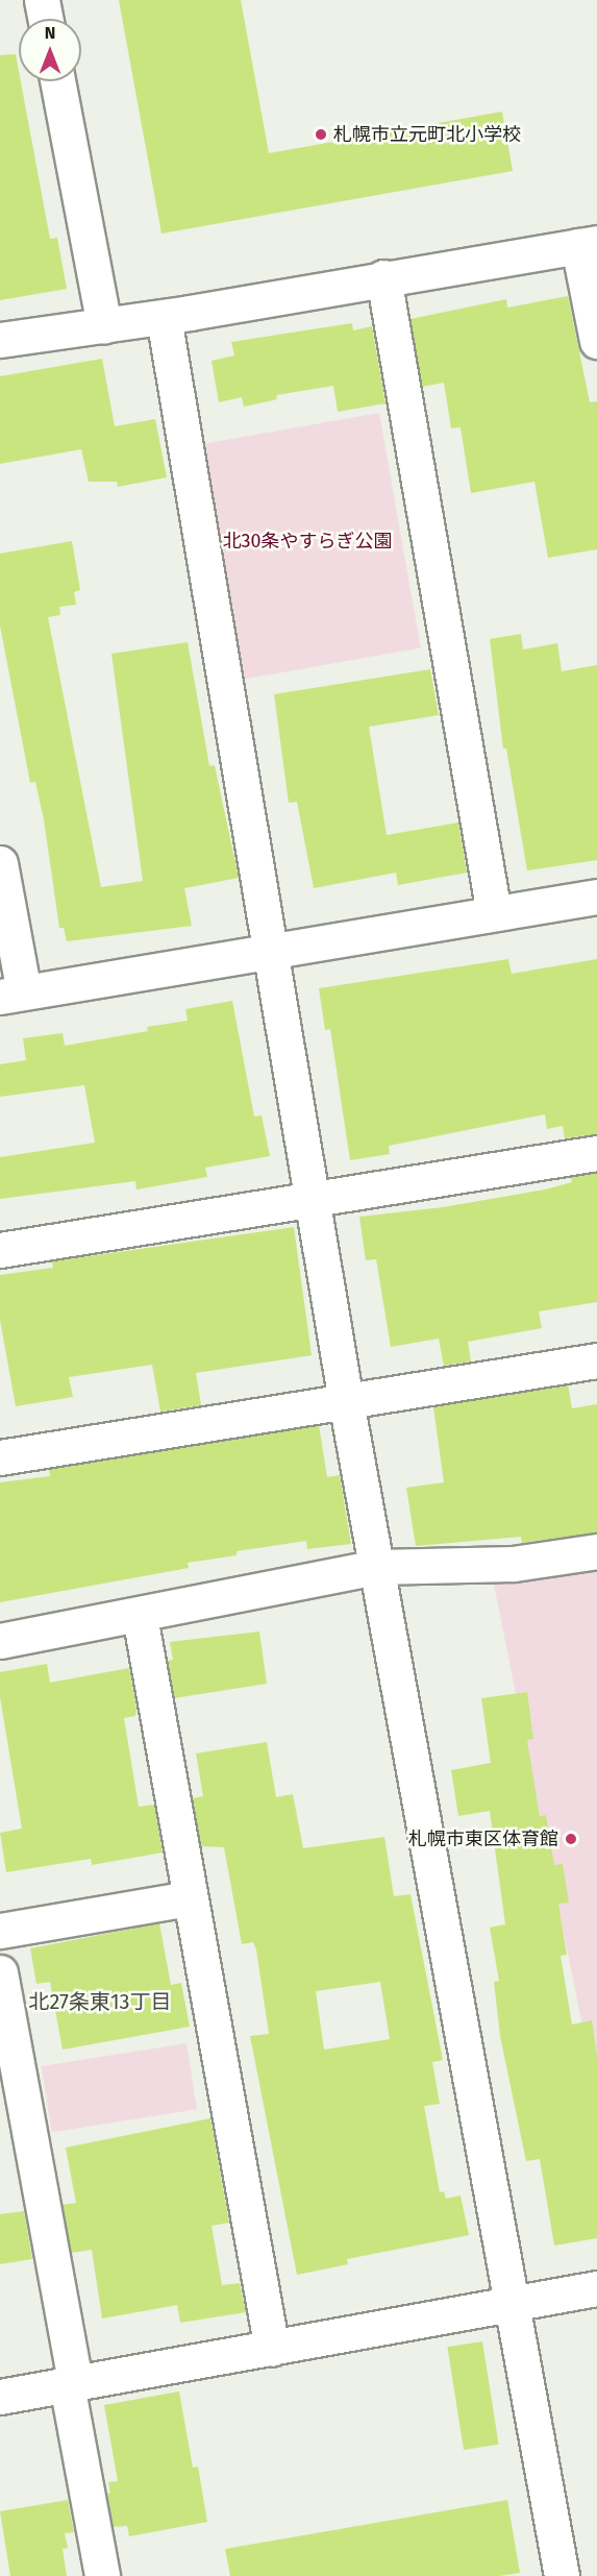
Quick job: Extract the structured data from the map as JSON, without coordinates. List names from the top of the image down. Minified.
{"districts":["北27条東13丁目"],"parks":["北30条やすらぎ公園"],"places":["札幌市立元町北小学校","札幌市東区体育館"],"north":"top"}
